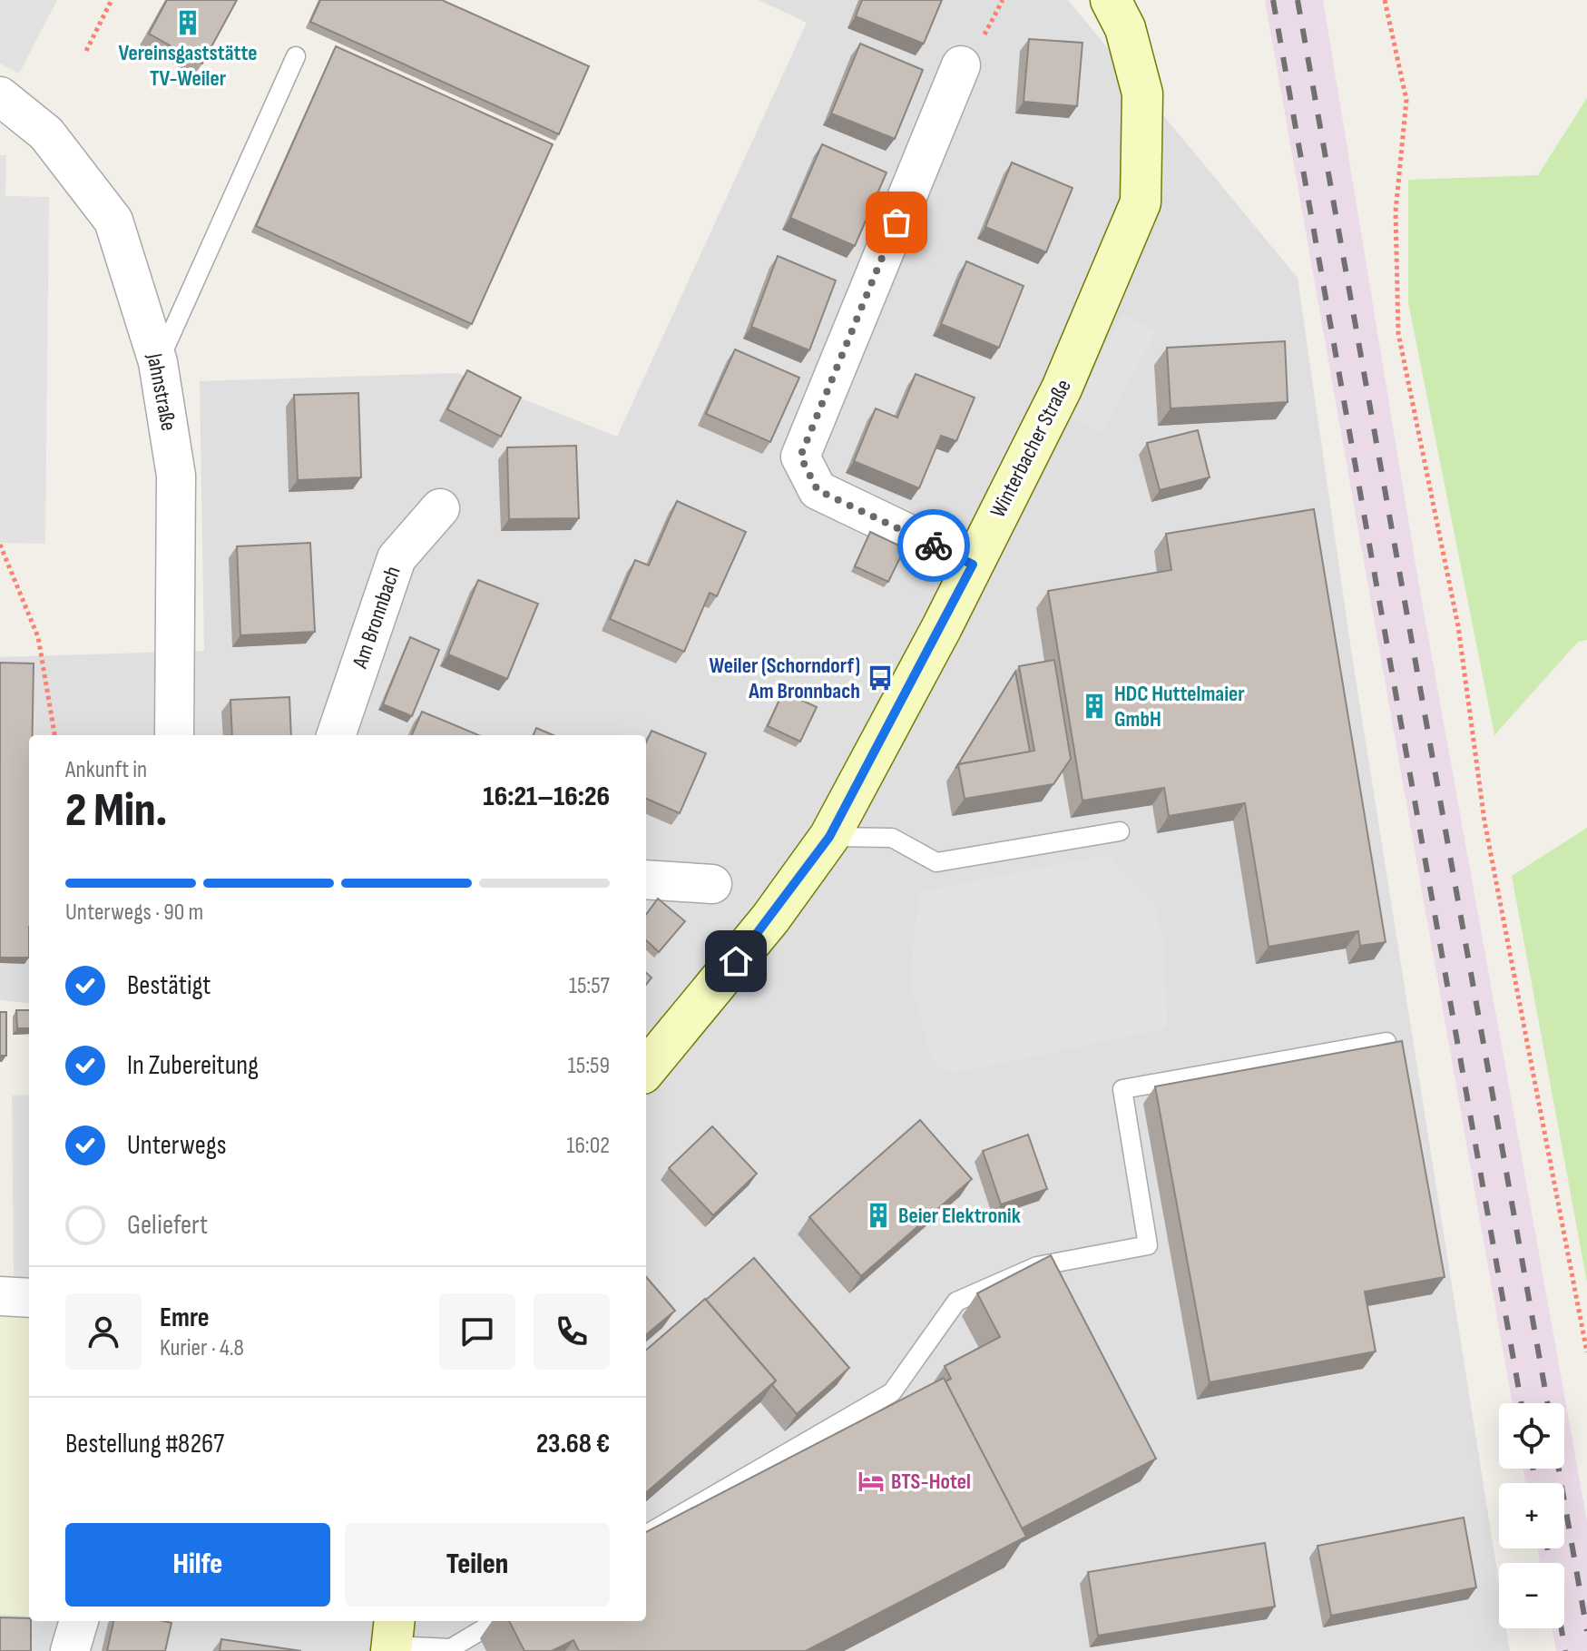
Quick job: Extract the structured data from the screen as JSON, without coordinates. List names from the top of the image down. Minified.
{"streets":{"street":["Jahnstraße","Winterbacher Straße","Am Bronnbach"]},"places":{"building":["Vereinsgaststätte TV-Weiler","HDC Huttelmaier GmbH","Beier Elektronik"],"bus stop":["Weiler (Schorndorf) Am Bronnbach"],"hotel":["BTS-Hotel"]},"page":{"heading":["2 Min.","Ankunft in","16:21–16:26"],"panel":["Emre","Kurier · 4.8","Bestellung #8267","23.68 €"],"bar":"Unterwegs · 90 m","list":[["Bestätigt","15:57"],["In Zubereitung","15:59"],["Unterwegs","16:02"],"Geliefert"],"map_buttons":["+","−"],"buttons":["Hilfe","Teilen"]}}
